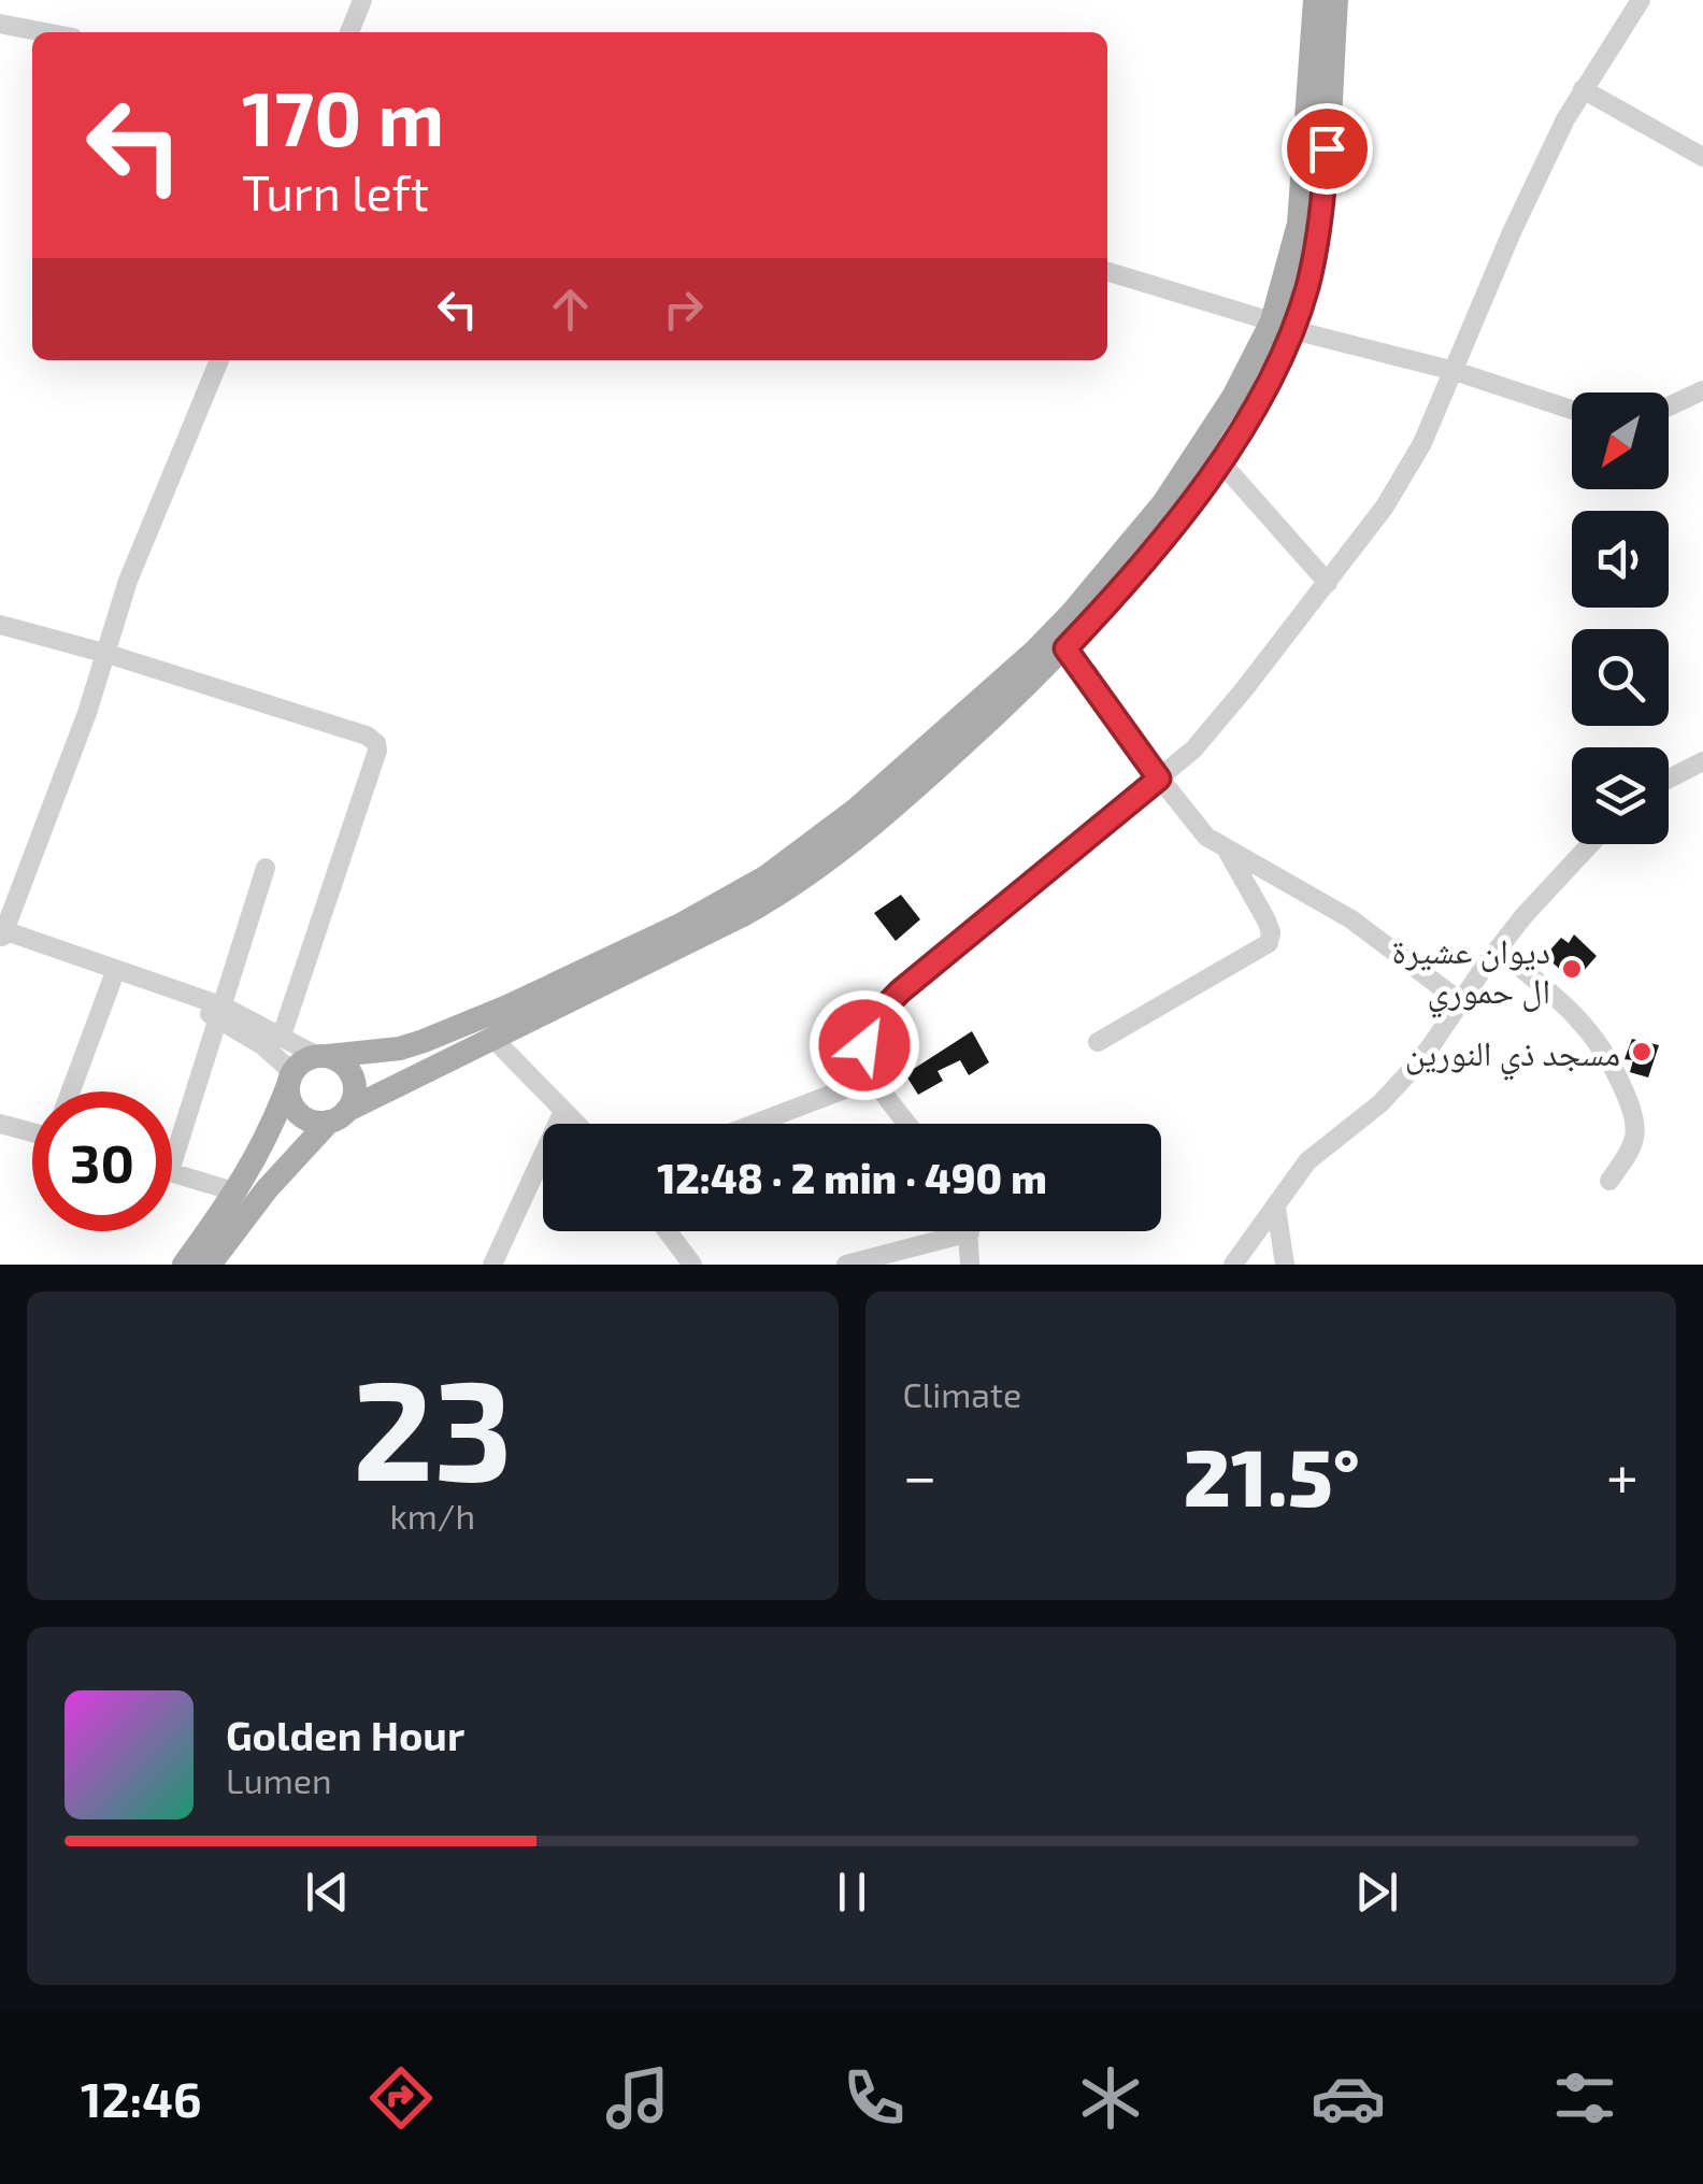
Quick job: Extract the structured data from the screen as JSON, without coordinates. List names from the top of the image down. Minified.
{"places":["ديوان عشيرة ال حموري","مسجد ذي النورين"],"north":"bottom left","page":{"turn":["170 m","Turn left"],"limit":"30","trip":"12:48 · 2 min · 490 m","tile":[["23","km/h"],"Climate"],"heat":["−","21.5°","+"],"song":["Golden Hour","Lumen"],"tabs":"12:46"}}
